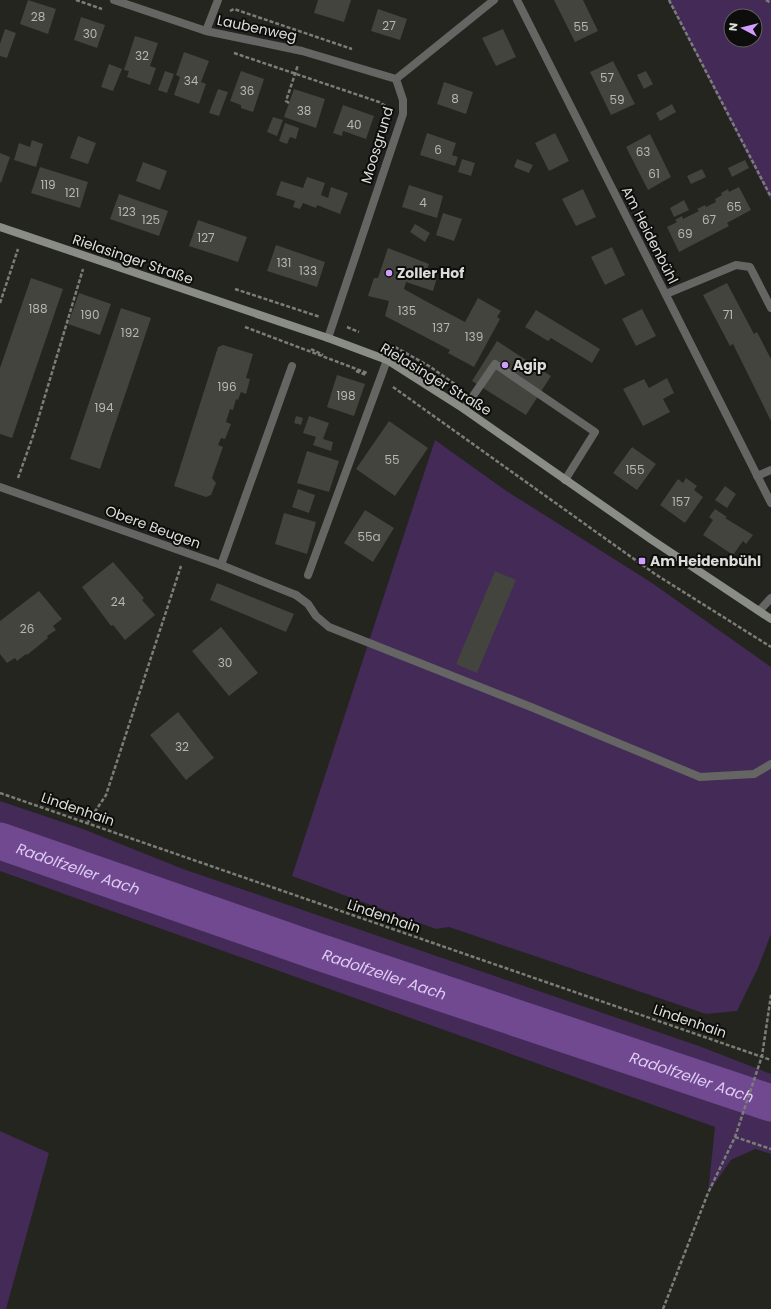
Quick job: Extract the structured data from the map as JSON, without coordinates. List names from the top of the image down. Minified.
{"streets":{"main road":["Rielasinger Straße"],"street":["Laubenweg","Moosgrund","Am Heidenbühl","Obere Beugen"],"path":["Lindenhain"]},"crossings":[["Laubenweg","Moosgrund"],["Moosgrund","Rielasinger Straße"]],"water":["Radolfzeller Aach"],"places":{"other":["Zoller Hof","Agip"],"transit":["Am Heidenbühl"]},"house_numbers":["28","27","55","30","32","57","34","36","8","59","38","40","6","63","61","119","121","4","65","123","125","67","69","127","131","133","188","135","190","71","137","192","139","196","198","194","55","155","157","55a","24","26","30","32"],"north":"left"}
